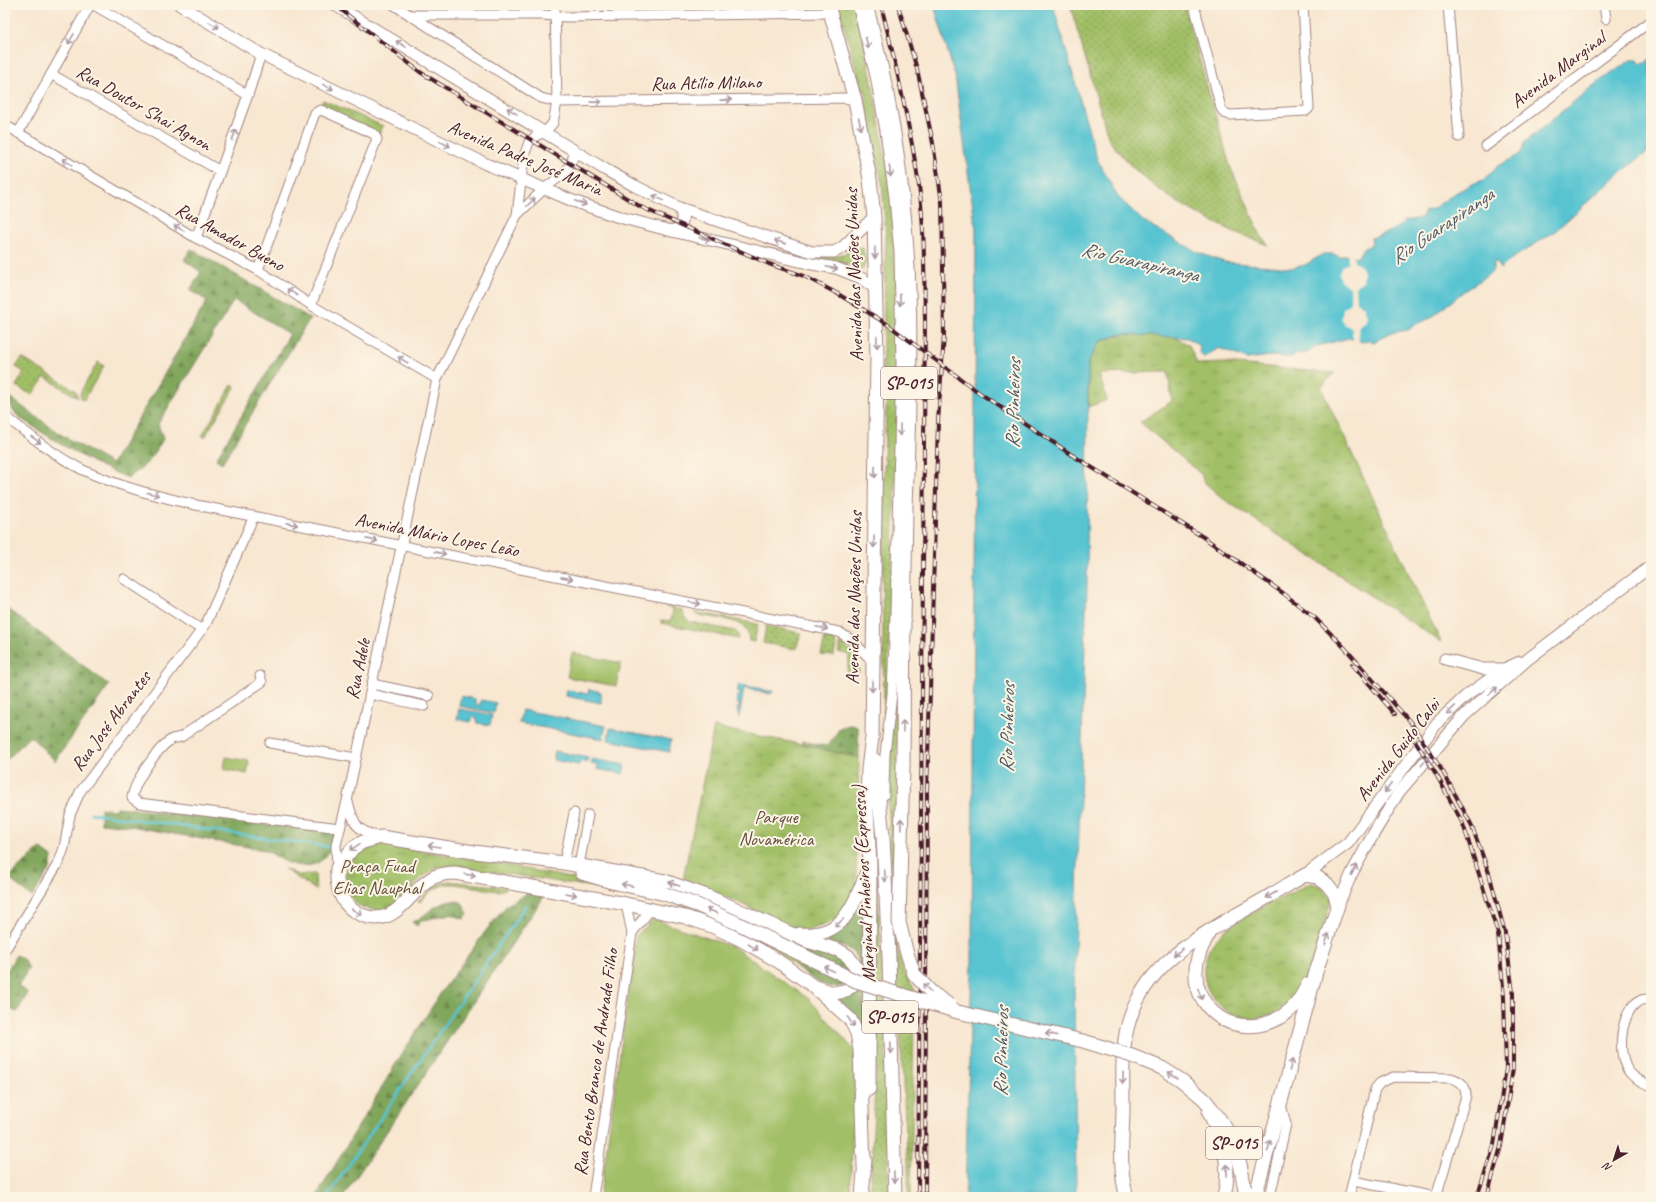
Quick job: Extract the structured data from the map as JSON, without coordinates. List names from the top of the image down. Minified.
{"streets":{"highway":["Avenida das Nações Unidas","SP-015","Marginal Pinheiros (Expressa)"],"main road":["Avenida Padre José Maria","Avenida Guido Caloi"],"street":["Avenida Marginal","Rua Atílio Milano","Rua Doutor Shai Agnon","Rua Amador Bueno","Avenida Mário Lopes Leão","Rua Adele","Rua José Abrantes","Rua Bento Branco de Andrade Filho"]},"crossings":[["Rua Atílio Milano","Avenida das Nações Unidas"],["Avenida Padre José Maria","Avenida das Nações Unidas"],["Rua Amador Bueno","Rua Adele"],["Avenida das Nações Unidas","Avenida Mário Lopes Leão"],["Avenida das Nações Unidas","Marginal Pinheiros (Expressa)"],["Avenida Mário Lopes Leão","Rua Adele"],["Avenida Mário Lopes Leão","Rua José Abrantes"]],"one_way":["Rua Atílio Milano","Rua Amador Bueno","Avenida Mário Lopes Leão"],"water":["Rio Guarapiranga","Rio Pinheiros"],"parks":["Parque Novamérica","Praça Fuad Elias Nauphal"],"north":"bottom left"}
